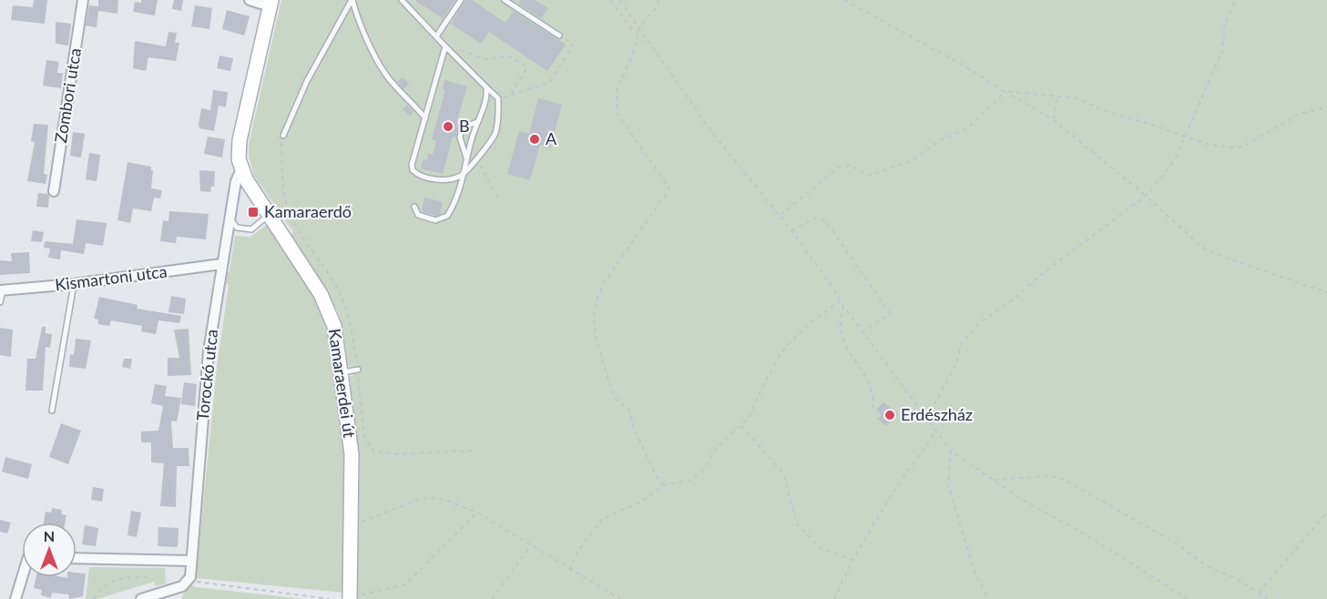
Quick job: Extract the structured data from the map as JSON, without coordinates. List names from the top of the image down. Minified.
{"streets":{"street":["Zombori utca","Kismartoni utca","Torockó utca","Kamaraerdei út"]},"crossings":[["Kismartoni utca","Torockó utca"],["Torockó utca","Kamaraerdei út"]],"places":{"other":["B","A","Erdészház"],"transit":["Kamaraerdő"]},"north":"top"}
